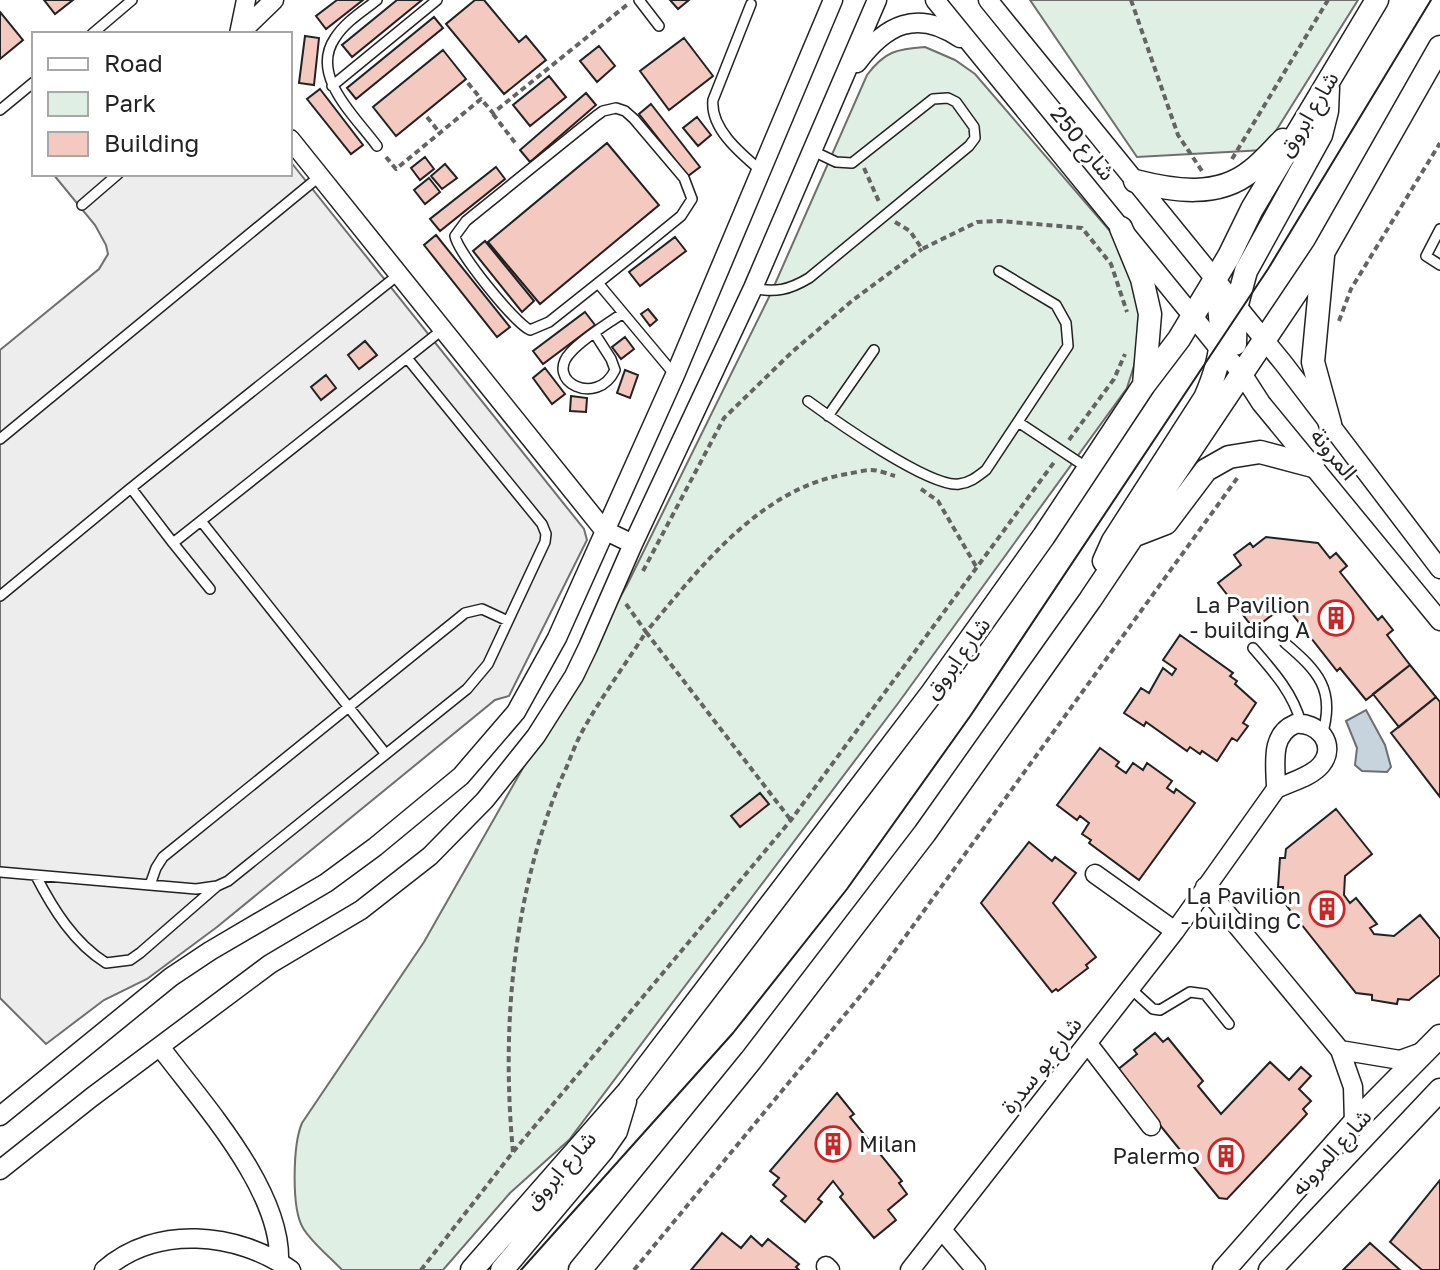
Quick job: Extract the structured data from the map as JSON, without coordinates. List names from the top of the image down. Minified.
{"streets":{"street":["شارع ابروق","شارع 250","المرونة","شارع بو سدرة","شارع المرونه"]},"crossings":[["شارع ابروق","شارع 250"],["شارع ابروق","المرونة"],["شارع 250","المرونة"]],"places":{"building":["La Pavilion - building A","La Pavilion - building C","Milan","Palermo"]},"legend":["Road","Park","Building"]}
